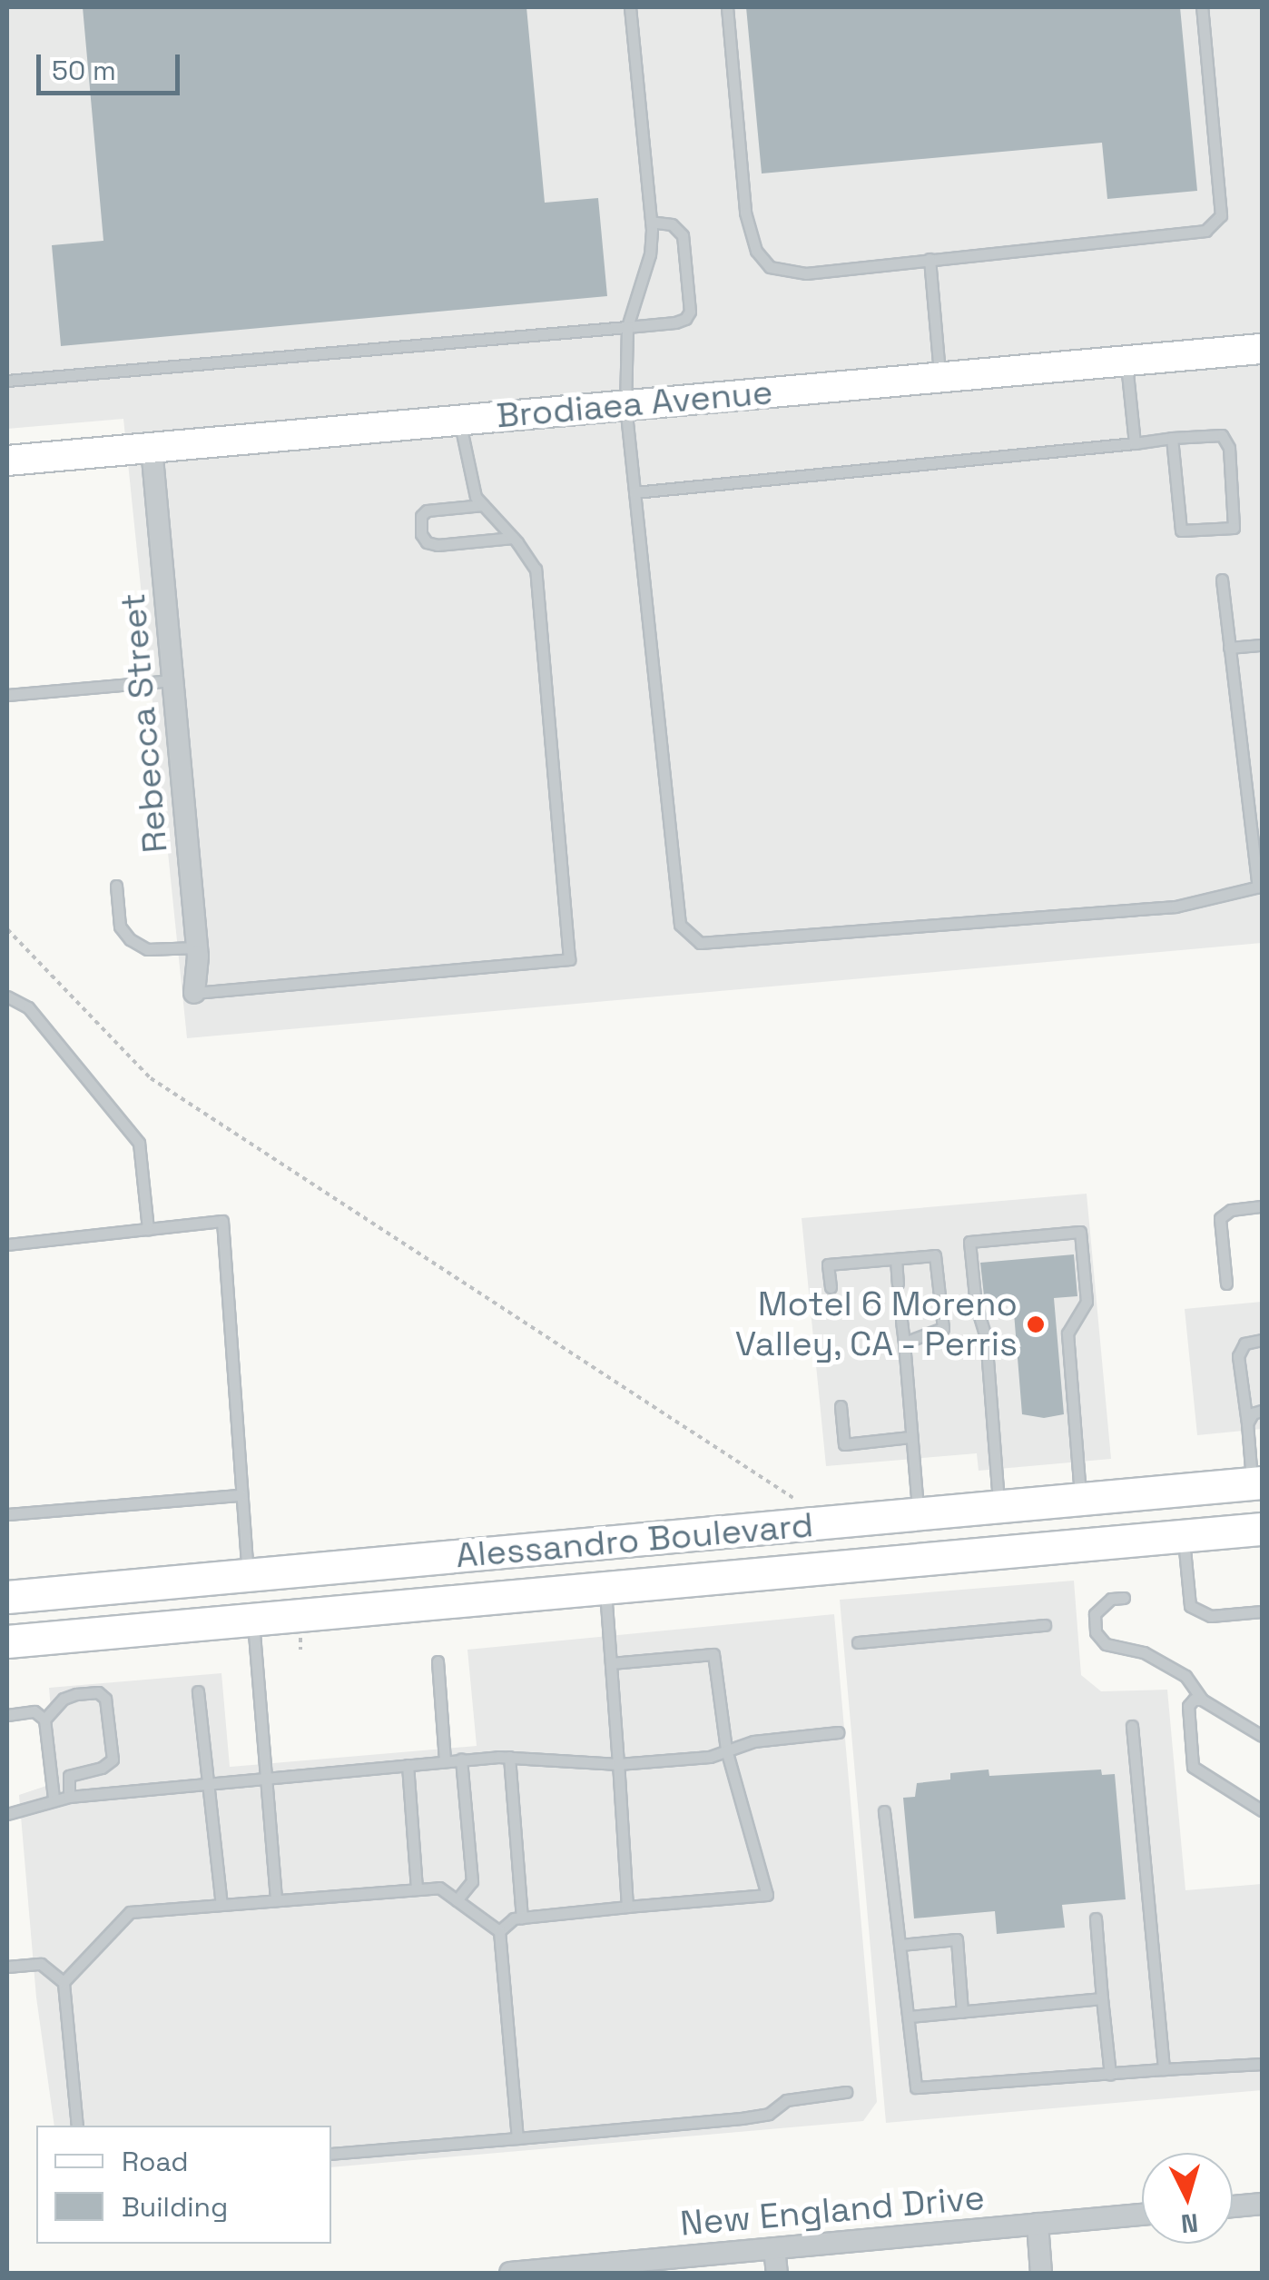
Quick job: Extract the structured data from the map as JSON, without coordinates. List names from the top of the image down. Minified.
{"streets":{"main road":["Alessandro Boulevard"],"street":["Brodiaea Avenue","Rebecca Street","New England Drive"]},"crossings":[["Brodiaea Avenue","Rebecca Street"]],"places":["Motel 6 Moreno Valley, CA - Perris"],"legend":["Road","Building"],"scale_bar":"50 m","north":"bottom"}
